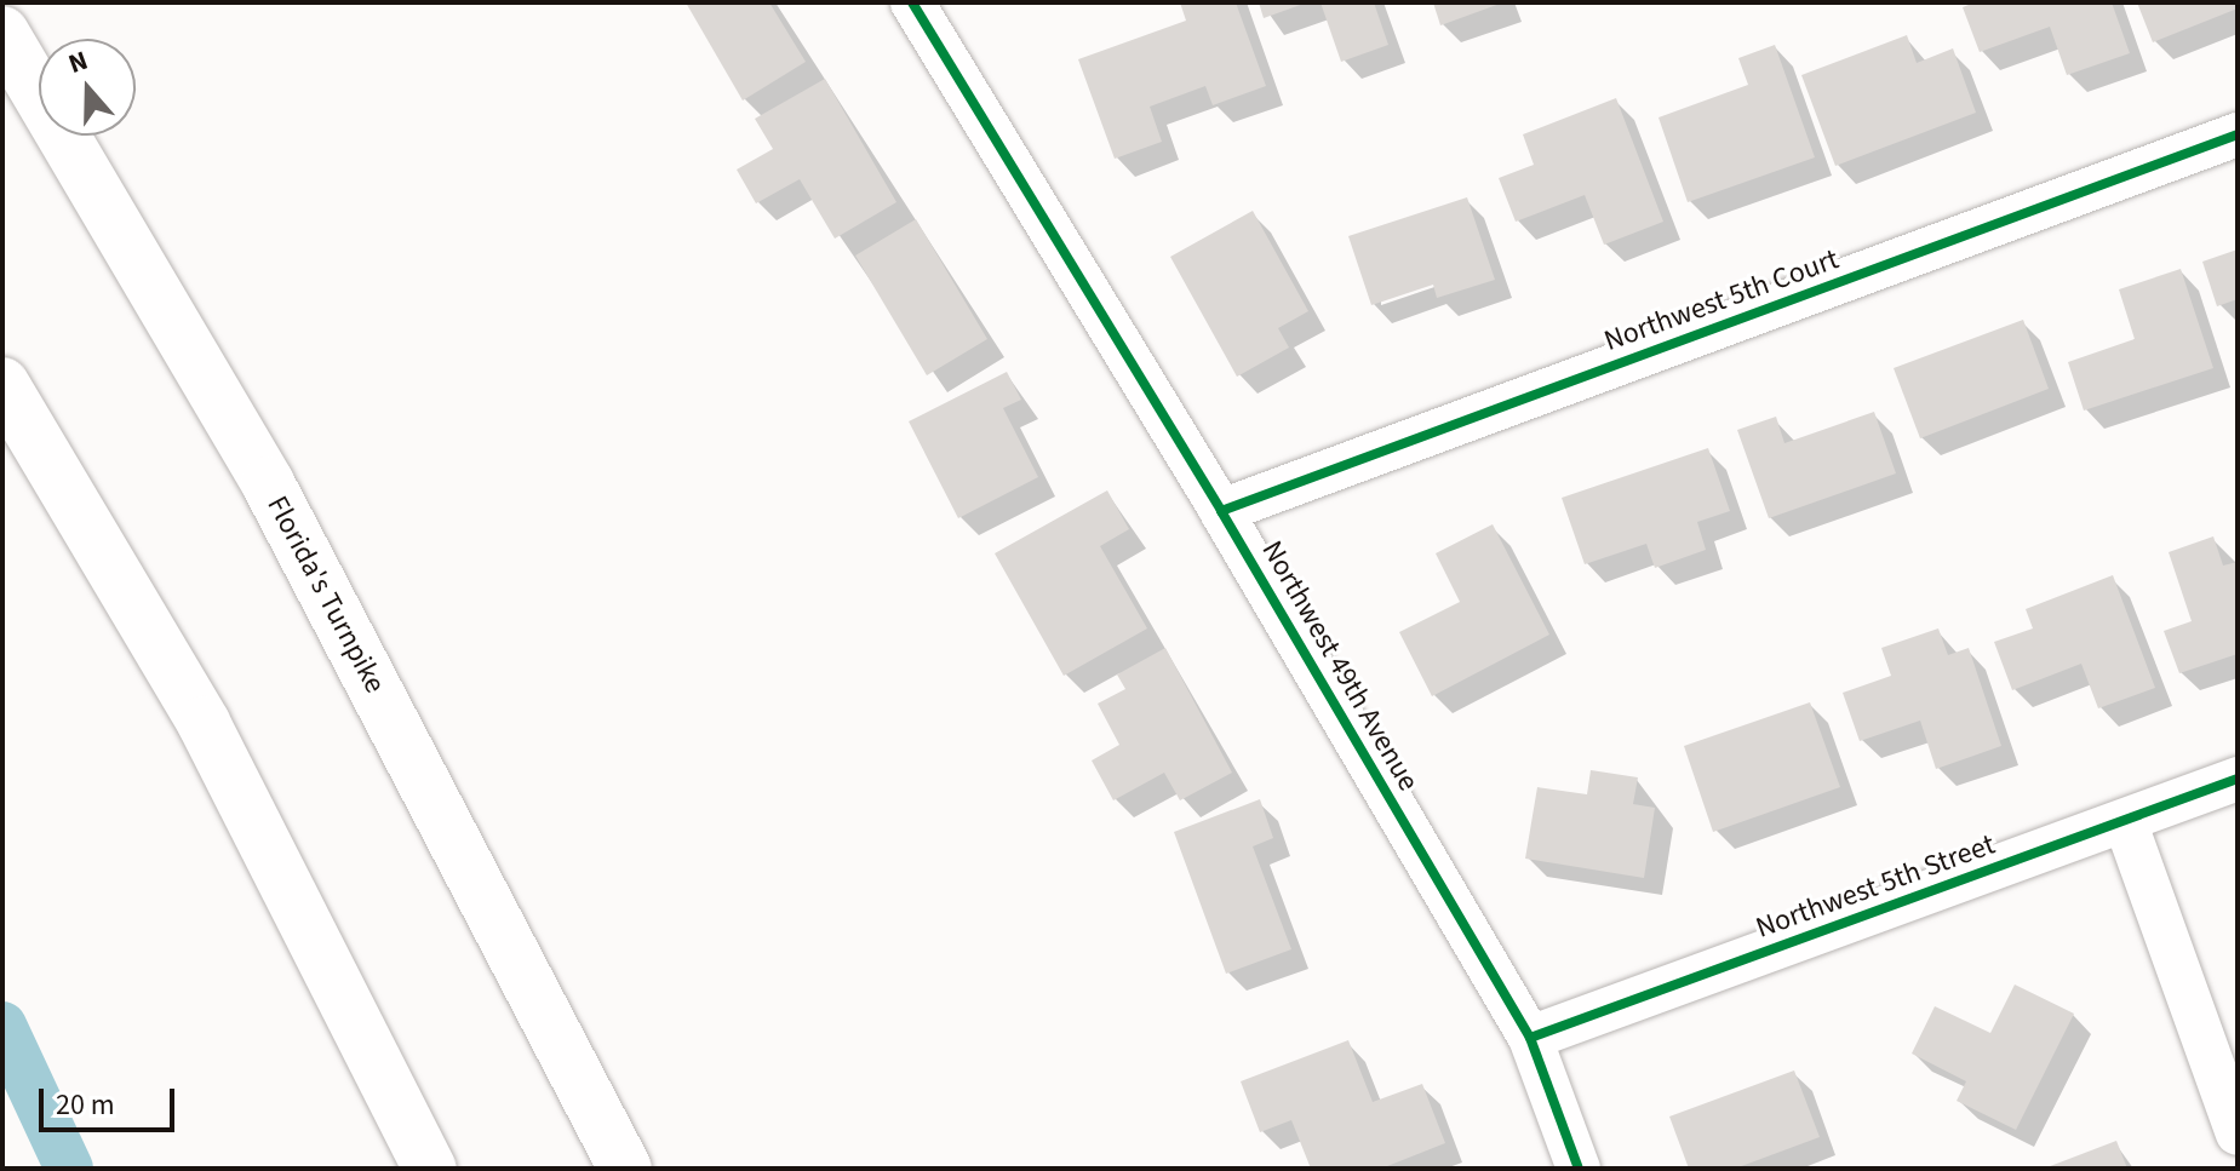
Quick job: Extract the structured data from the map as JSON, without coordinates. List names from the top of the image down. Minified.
{"streets":{"highway":["Florida's Turnpike"],"street":["Northwest 5th Court","Northwest 49th Avenue","Northwest 5th Street"]},"crossings":[["Northwest 5th Court","Northwest 49th Avenue"],["Northwest 49th Avenue","Northwest 5th Street"]],"scale_bar":"20 m","north":"top"}
